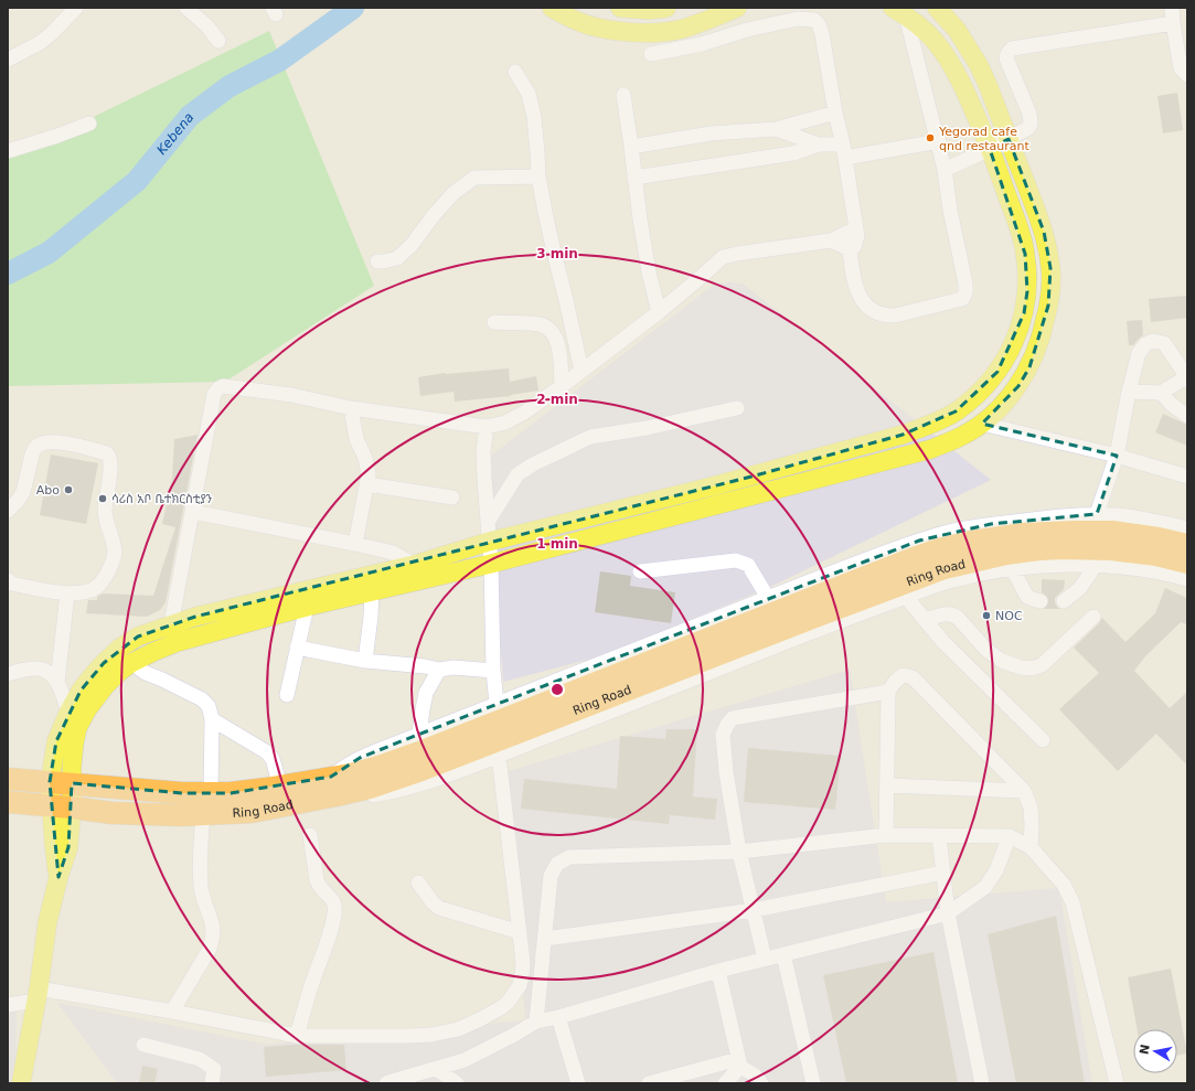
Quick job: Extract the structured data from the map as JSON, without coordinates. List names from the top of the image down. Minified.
{"streets":{"highway":["Ring Road"]},"water":["Kebena"],"places":["Yegorad cafe qnd restaurant","Abo","ሳሪስ አቦ ቤተክርስቲያን","NOC"],"north":"left","rings":["3 min","2 min","1 min"]}
